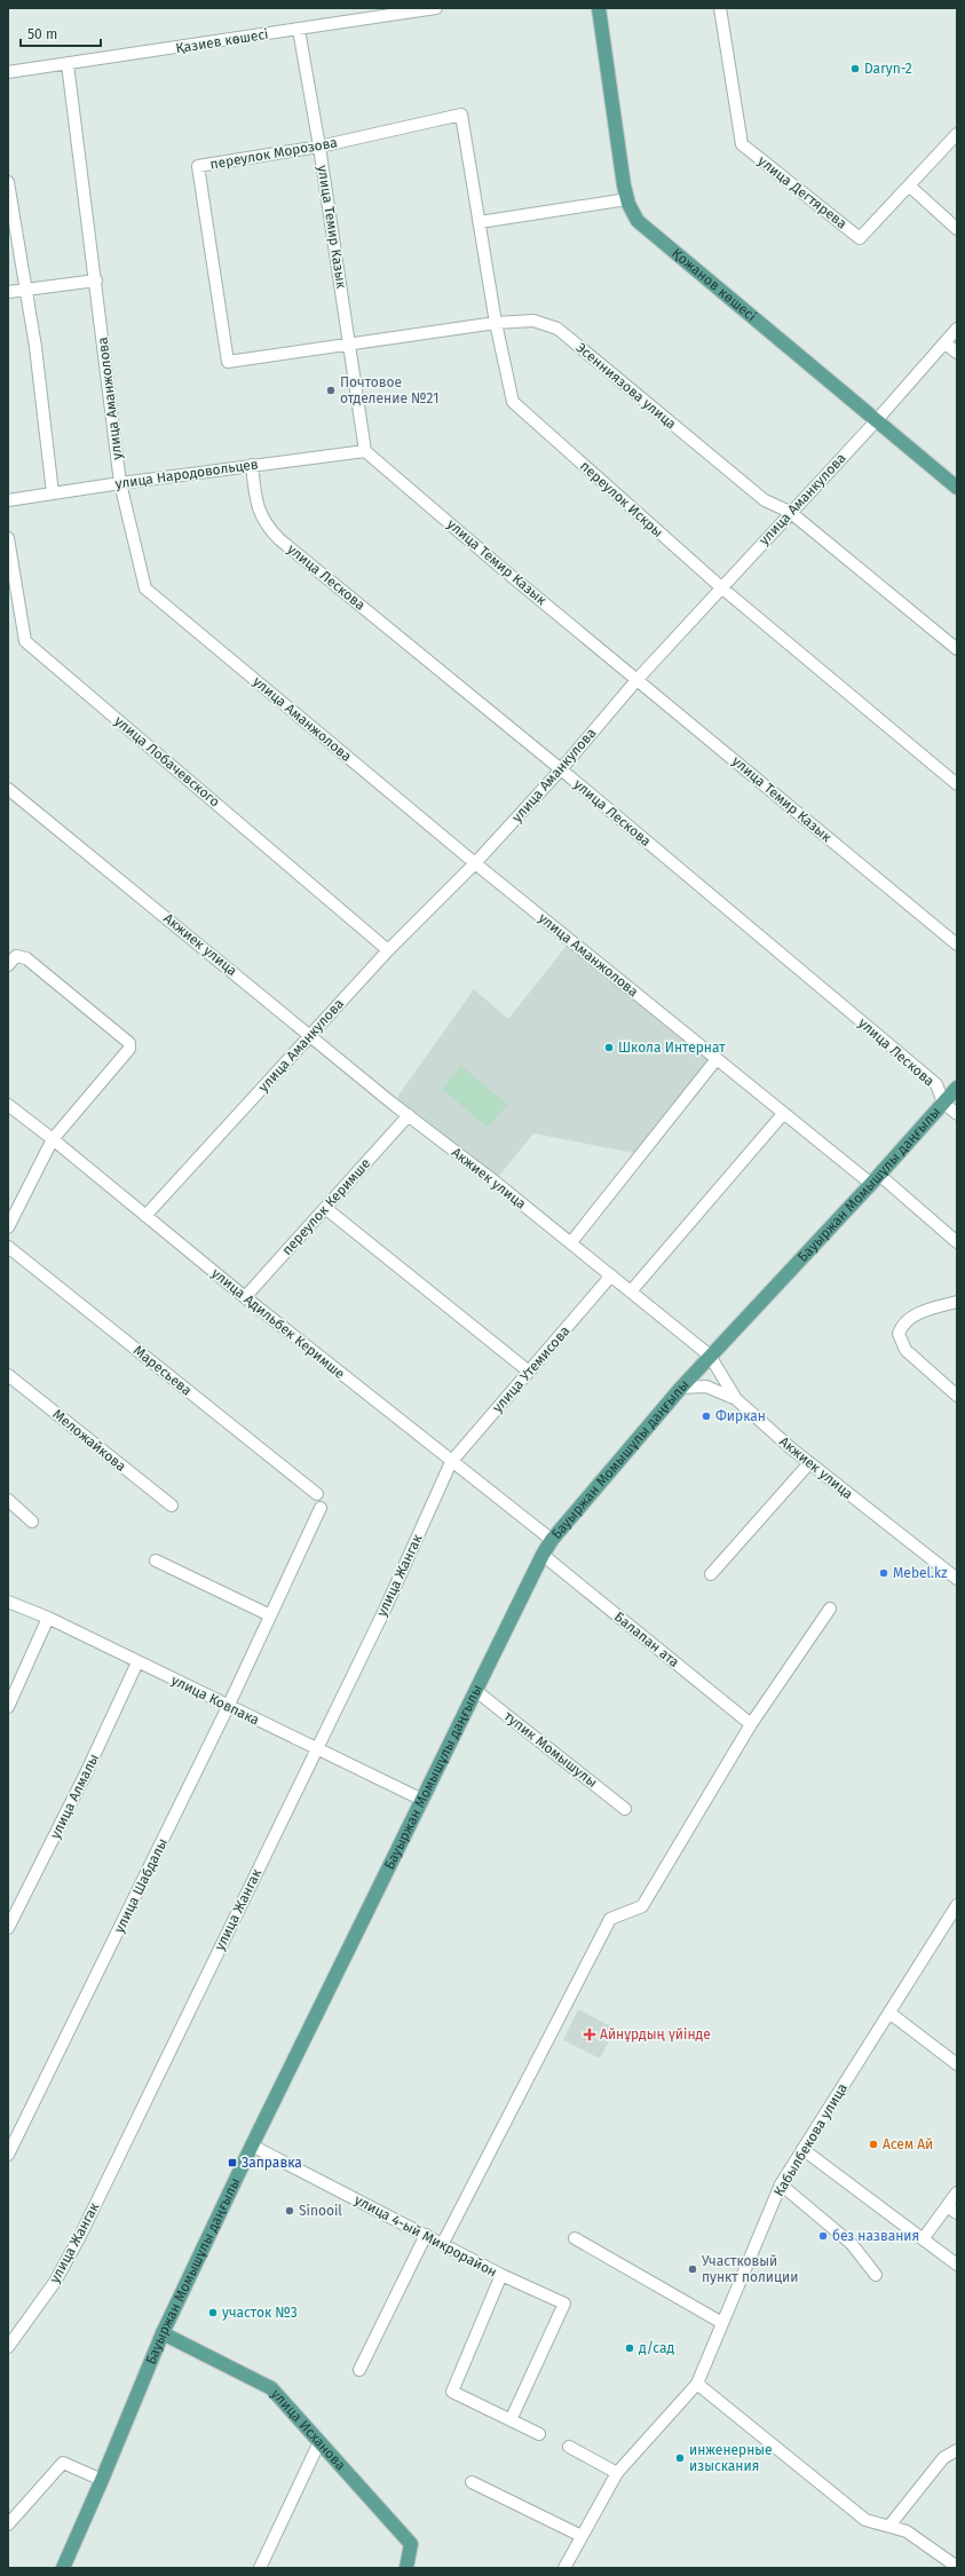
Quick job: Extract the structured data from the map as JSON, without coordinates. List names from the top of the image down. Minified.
{"streets":{"main road":["Қожанов көшесі","Бауыржан Момышұлы даңғылы","улица Исханова"],"street":["Қазиев көшесі","переулок Морозова","улица Дегтярева","улица Темир Казык","Эсенниязова улица","улица Аманжолова","улица Народовольцев","переулок Искры","улица Аманкулова","улица Лескова","улица Лобачевского","Акжиек улица","переулок Керимше","улица Адильбек Керимше","улица Утемисова","Маресьева","Меложайкова","улица Жангак","Балапан ата","улица Ковпака","тупик Момышулы","улица Алмалы","улица Шабдалы","Кабылбекова улица","улица 4-ый Микрорайон"]},"crossings":[["Қазиев көшесі","улица Темир Казык"],["Қазиев көшесі","улица Аманжолова"],["переулок Морозова","улица Темир Казык"],["переулок Морозова","Эсенниязова улица"],["переулок Морозова","переулок Искры"],["улица Темир Казык","Эсенниязова улица"],["улица Темир Казык","улица Народовольцев"],["улица Темир Казык","улица Аманкулова"],["Қожанов көшесі","улица Аманкулова"],["Эсенниязова улица","переулок Искры"],["Эсенниязова улица","улица Аманкулова"],["улица Аманжолова","улица Народовольцев"],["улица Аманжолова","улица Аманкулова"],["улица Аманжолова","Бауыржан Момышұлы даңғылы"],["улица Народовольцев","улица Лескова"],["переулок Искры","улица Аманкулова"],["улица Аманкулова","улица Лескова"],["улица Аманкулова","улица Лобачевского"],["улица Аманкулова","Акжиек улица"],["улица Аманкулова","улица Адильбек Керимше"],["улица Лескова","Бауыржан Момышұлы даңғылы"],["Акжиек улица","Бауыржан Момышұлы даңғылы"],["Акжиек улица","переулок Керимше"],["Акжиек улица","улица Утемисова"],["Бауыржан Момышұлы даңғылы","улица Адильбек Керимше"],["Бауыржан Момышұлы даңғылы","Балапан ата"],["Бауыржан Момышұлы даңғылы","улица Ковпака"],["Бауыржан Момышұлы даңғылы","тупик Момышулы"],["Бауыржан Момышұлы даңғылы","улица 4-ый Микрорайон"],["Бауыржан Момышұлы даңғылы","улица Исханова"],["переулок Керимше","улица Адильбек Керимше"],["улица Адильбек Керимше","улица Утемисова"],["улица Адильбек Керимше","улица Жангак"],["улица Утемисова","улица Жангак"],["улица Жангак","улица Ковпака"],["улица Ковпака","улица Алмалы"],["улица Ковпака","улица Шабдалы"]],"places":{"other":["Daryn-2","Почтовое отделение №21","Школа Интернат","Фиркан","Mebel.kz","Асем Ай","Sinooil","без названия","Участковый пункт полиции","участок №3","д/сад","инженерные изыскания"],"health":["Айнұрдың үйінде"],"transit":["Заправка"]},"scale_bar":"50 m"}
